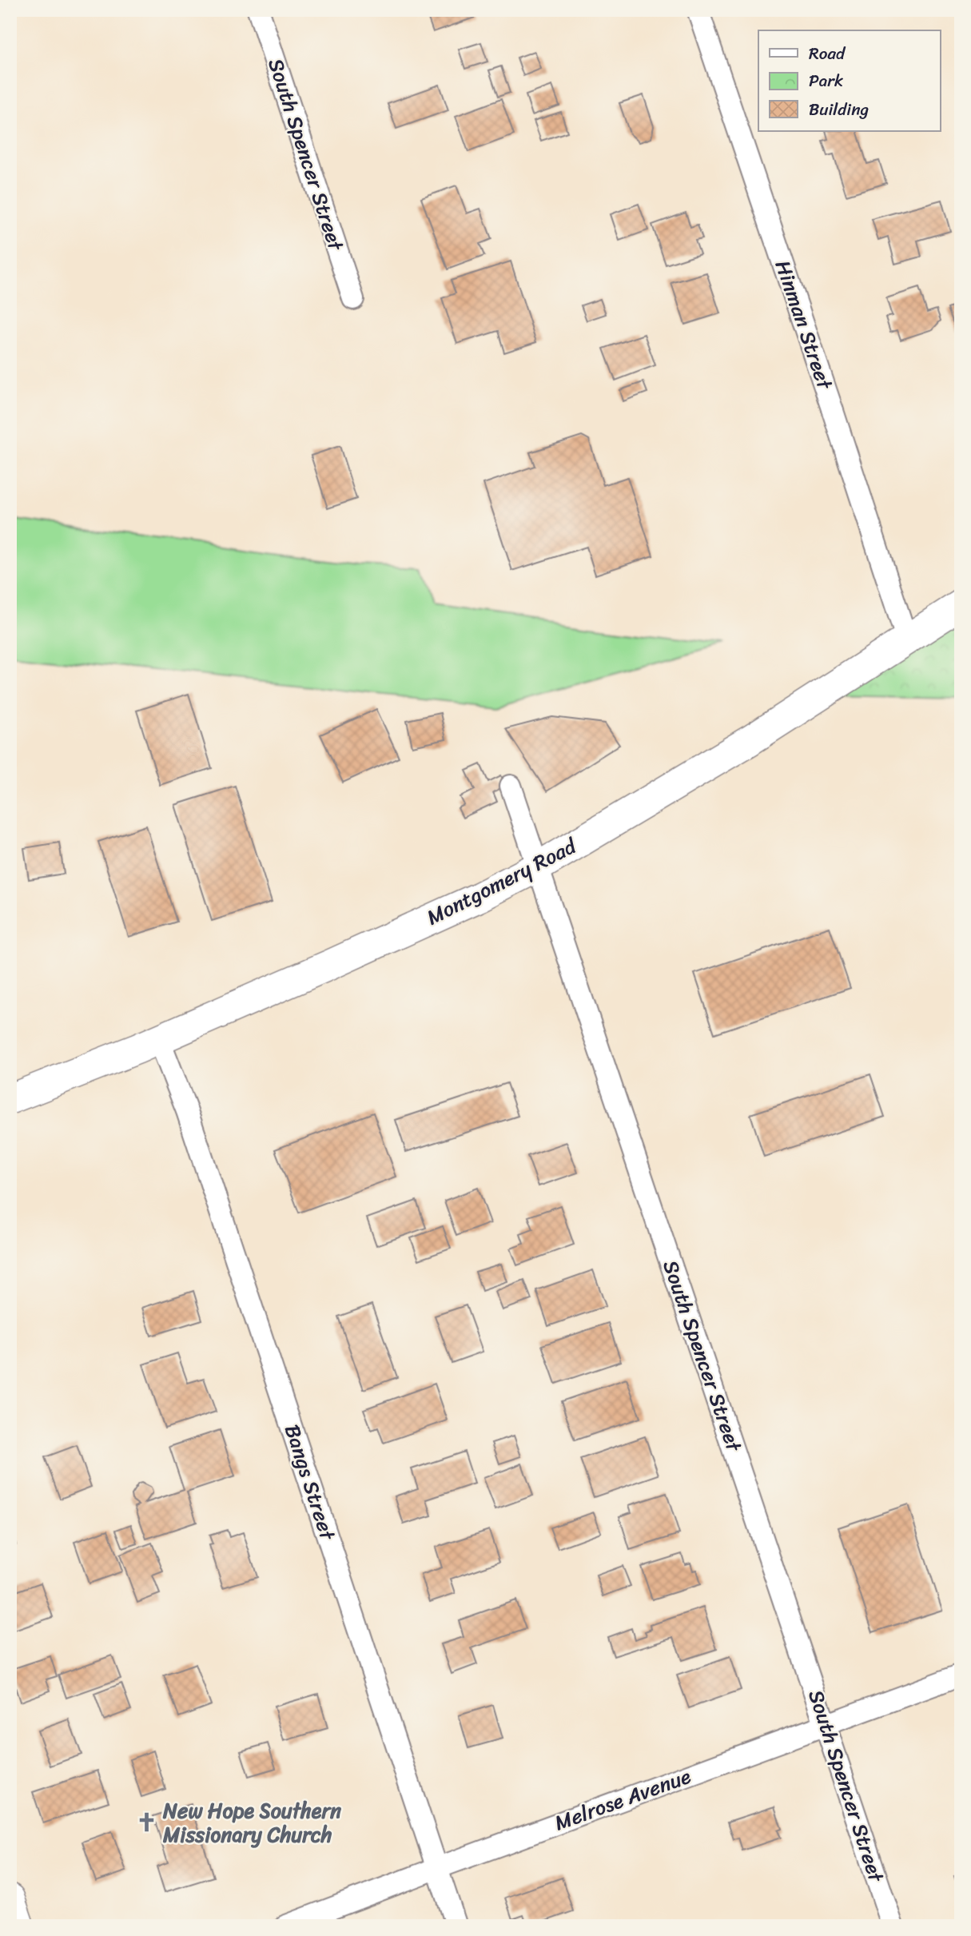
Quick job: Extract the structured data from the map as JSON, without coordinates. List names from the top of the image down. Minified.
{"streets":{"street":["South Spencer Street","Hinman Street","Montgomery Road","Bangs Street","Melrose Avenue"]},"crossings":[["South Spencer Street","Montgomery Road"],["South Spencer Street","Melrose Avenue"],["Hinman Street","Montgomery Road"],["Montgomery Road","Bangs Street"],["Bangs Street","Melrose Avenue"]],"places":{"church":["New Hope Southern Missionary Church"]},"legend":["Road","Park","Building"]}
